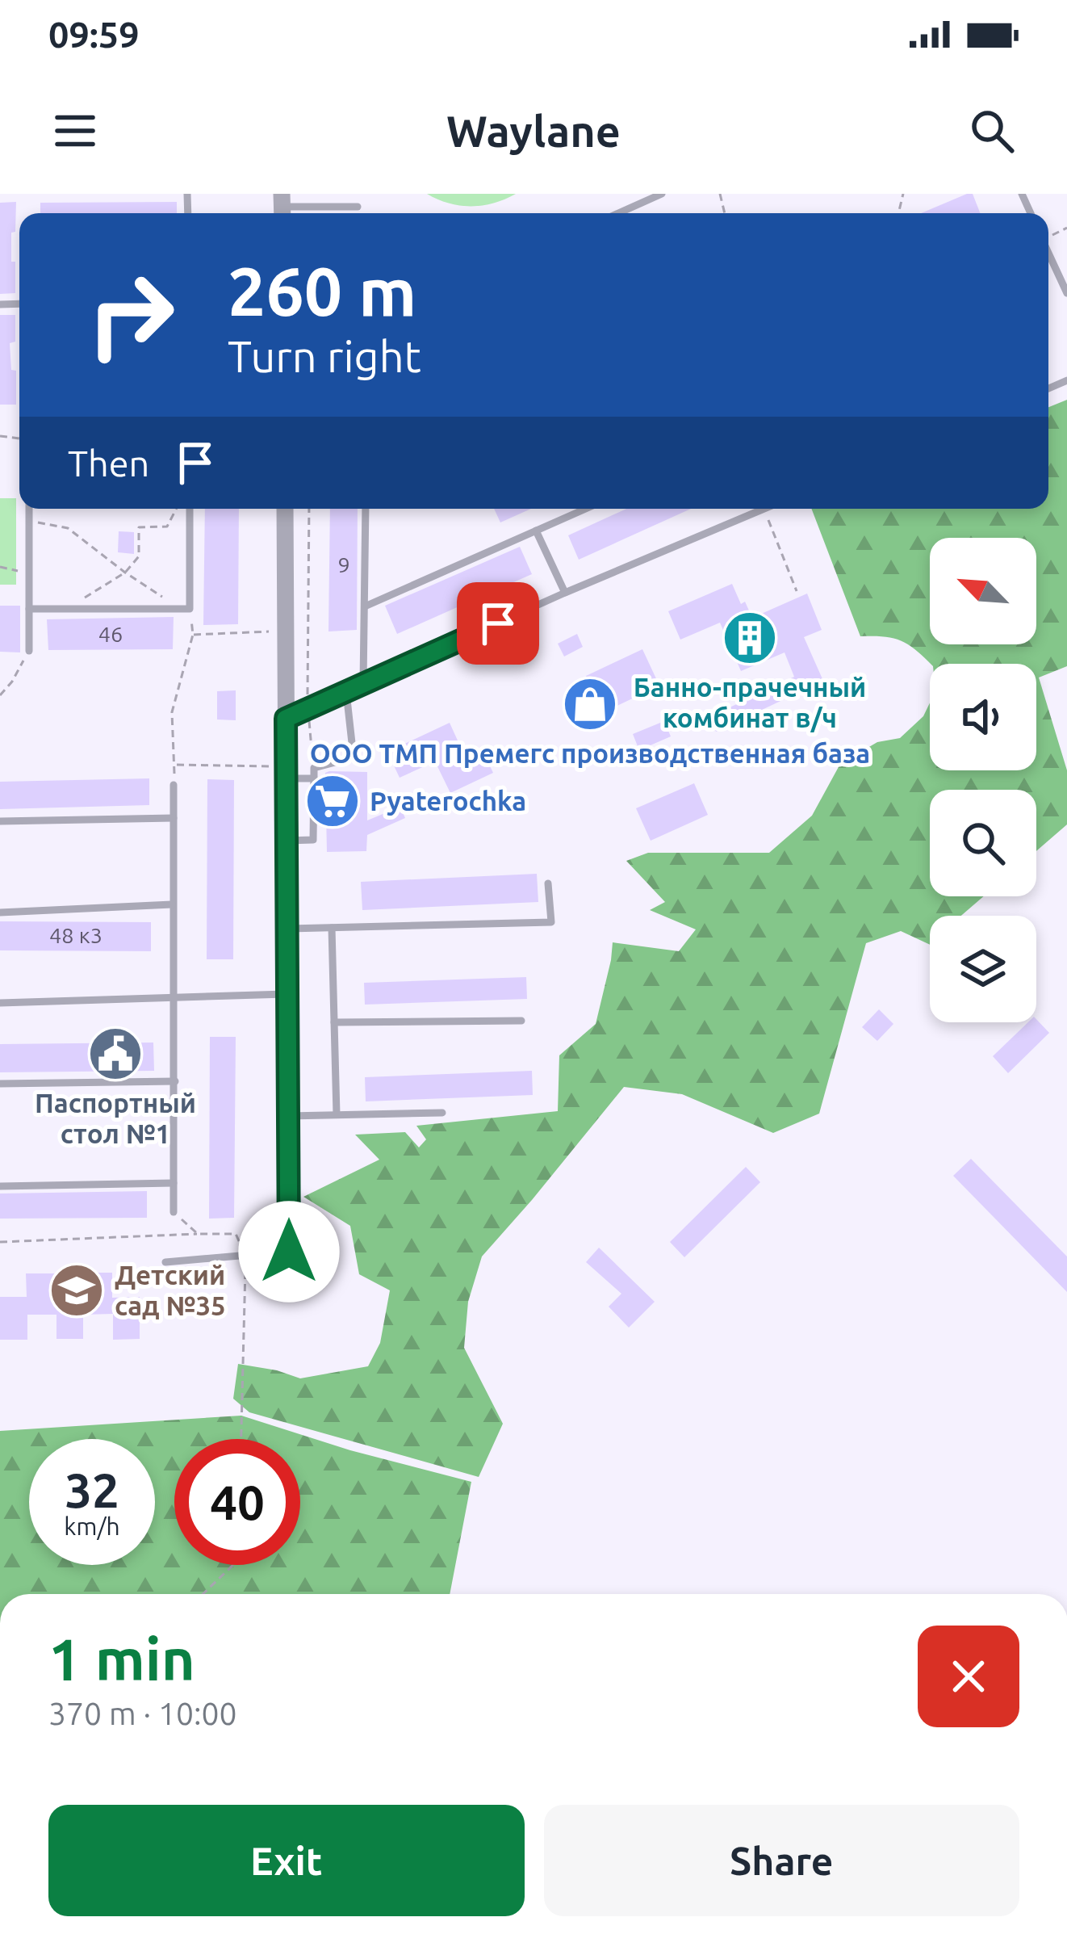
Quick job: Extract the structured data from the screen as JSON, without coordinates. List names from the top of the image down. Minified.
{"places":{"building":["Банно-прачечный комбинат в/ч"],"shop":["ООО ТМП Премегс производственная база"],"supermarket":["Pyaterochka"],"public building":["Паспортный стол №1"],"school or university":["Детский сад №35"]},"house_numbers":["9","46","48 к3"],"north":"top left","page":{"status":"09:59","header":"Waylane","turn":["260 m","Turn right"],"then":"Then","speed":"32 km/h","limit":"40","heading":["1 min","370 m · 10:00"],"buttons":["Exit","Share"]}}
